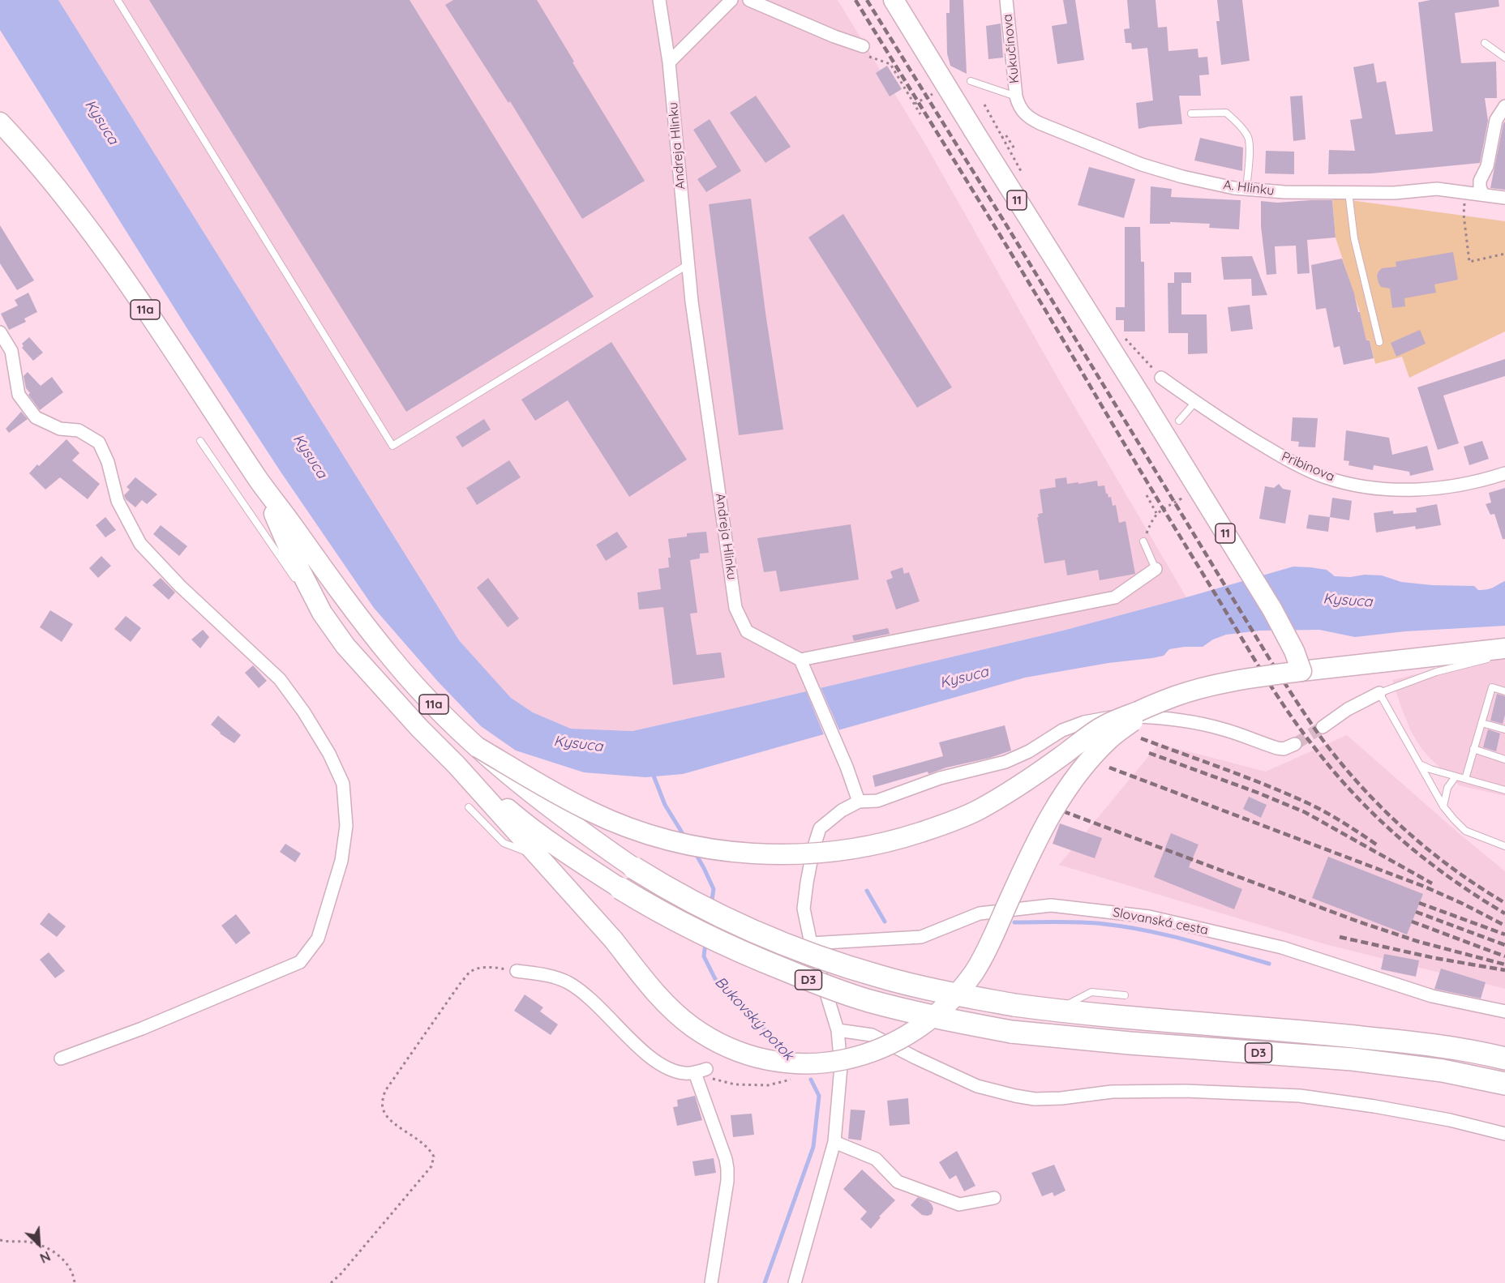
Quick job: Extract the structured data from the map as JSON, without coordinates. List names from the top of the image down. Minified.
{"streets":{"highway":["D3"],"main road":["11","11a"],"street":["Kukučínova","Andreja Hlinku","A. Hlinku","Pribinova","Slovanská cesta"]},"crossings":[["Kukučínova","A. Hlinku"],["11a","D3"]],"water":["Kysuca","Bukovský potok"],"north":"bottom right"}
